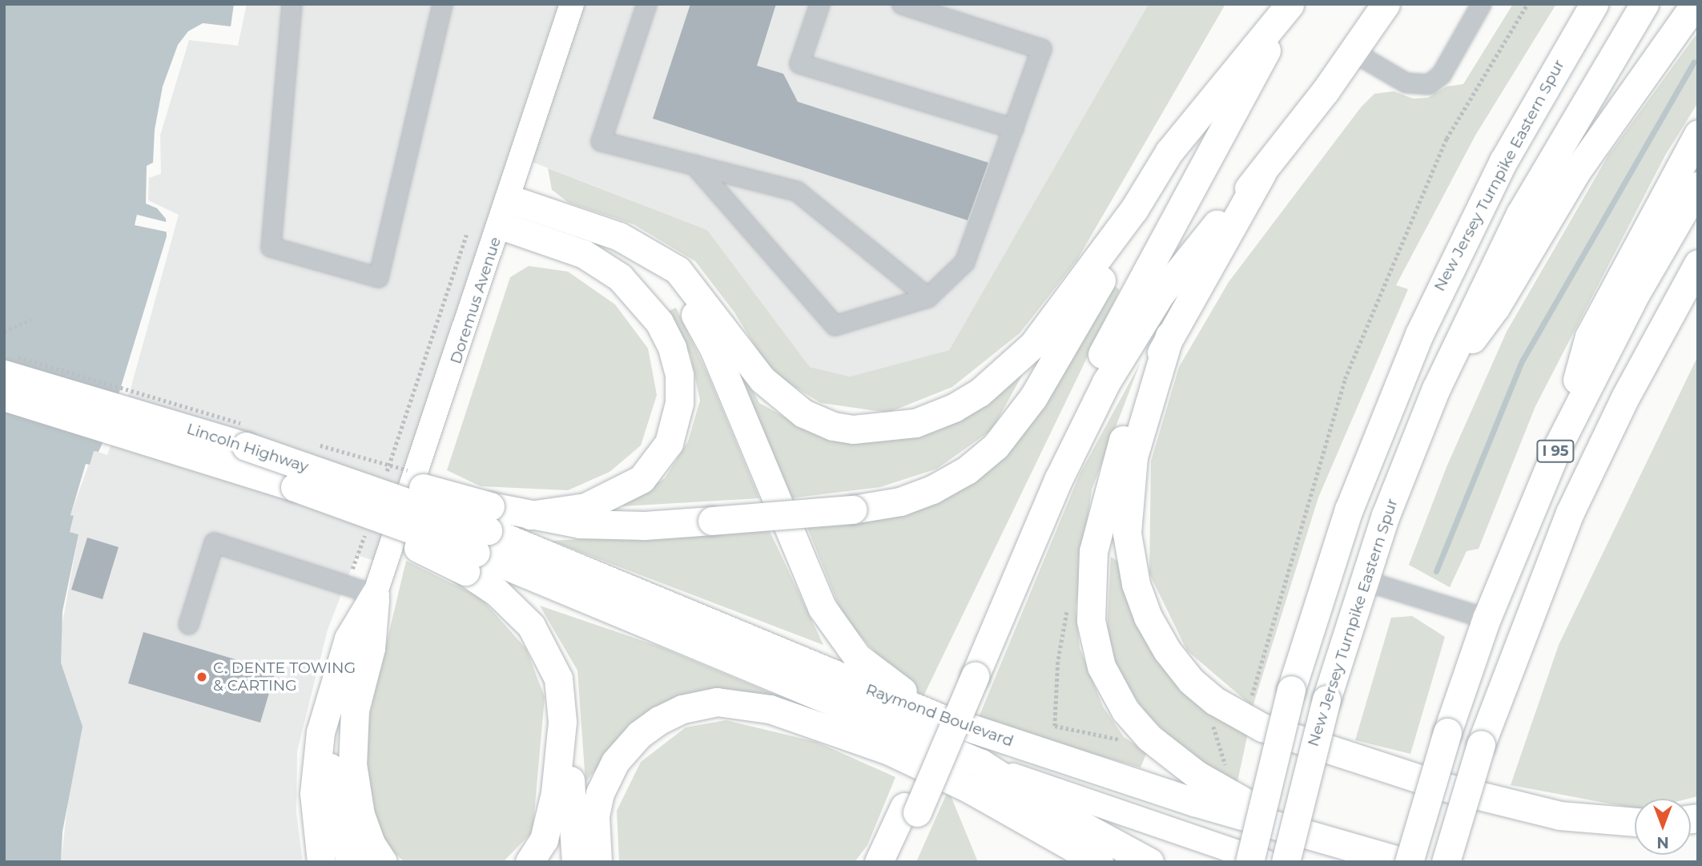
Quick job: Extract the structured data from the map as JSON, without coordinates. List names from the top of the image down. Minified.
{"streets":{"highway":["New Jersey Turnpike Eastern Spur","Lincoln Highway","I 95","Raymond Boulevard"],"main road":["Doremus Avenue"]},"crossings":[["Lincoln Highway","Raymond Boulevard"]],"places":["C. DENTE TOWING & CARTING"],"north":"bottom"}
